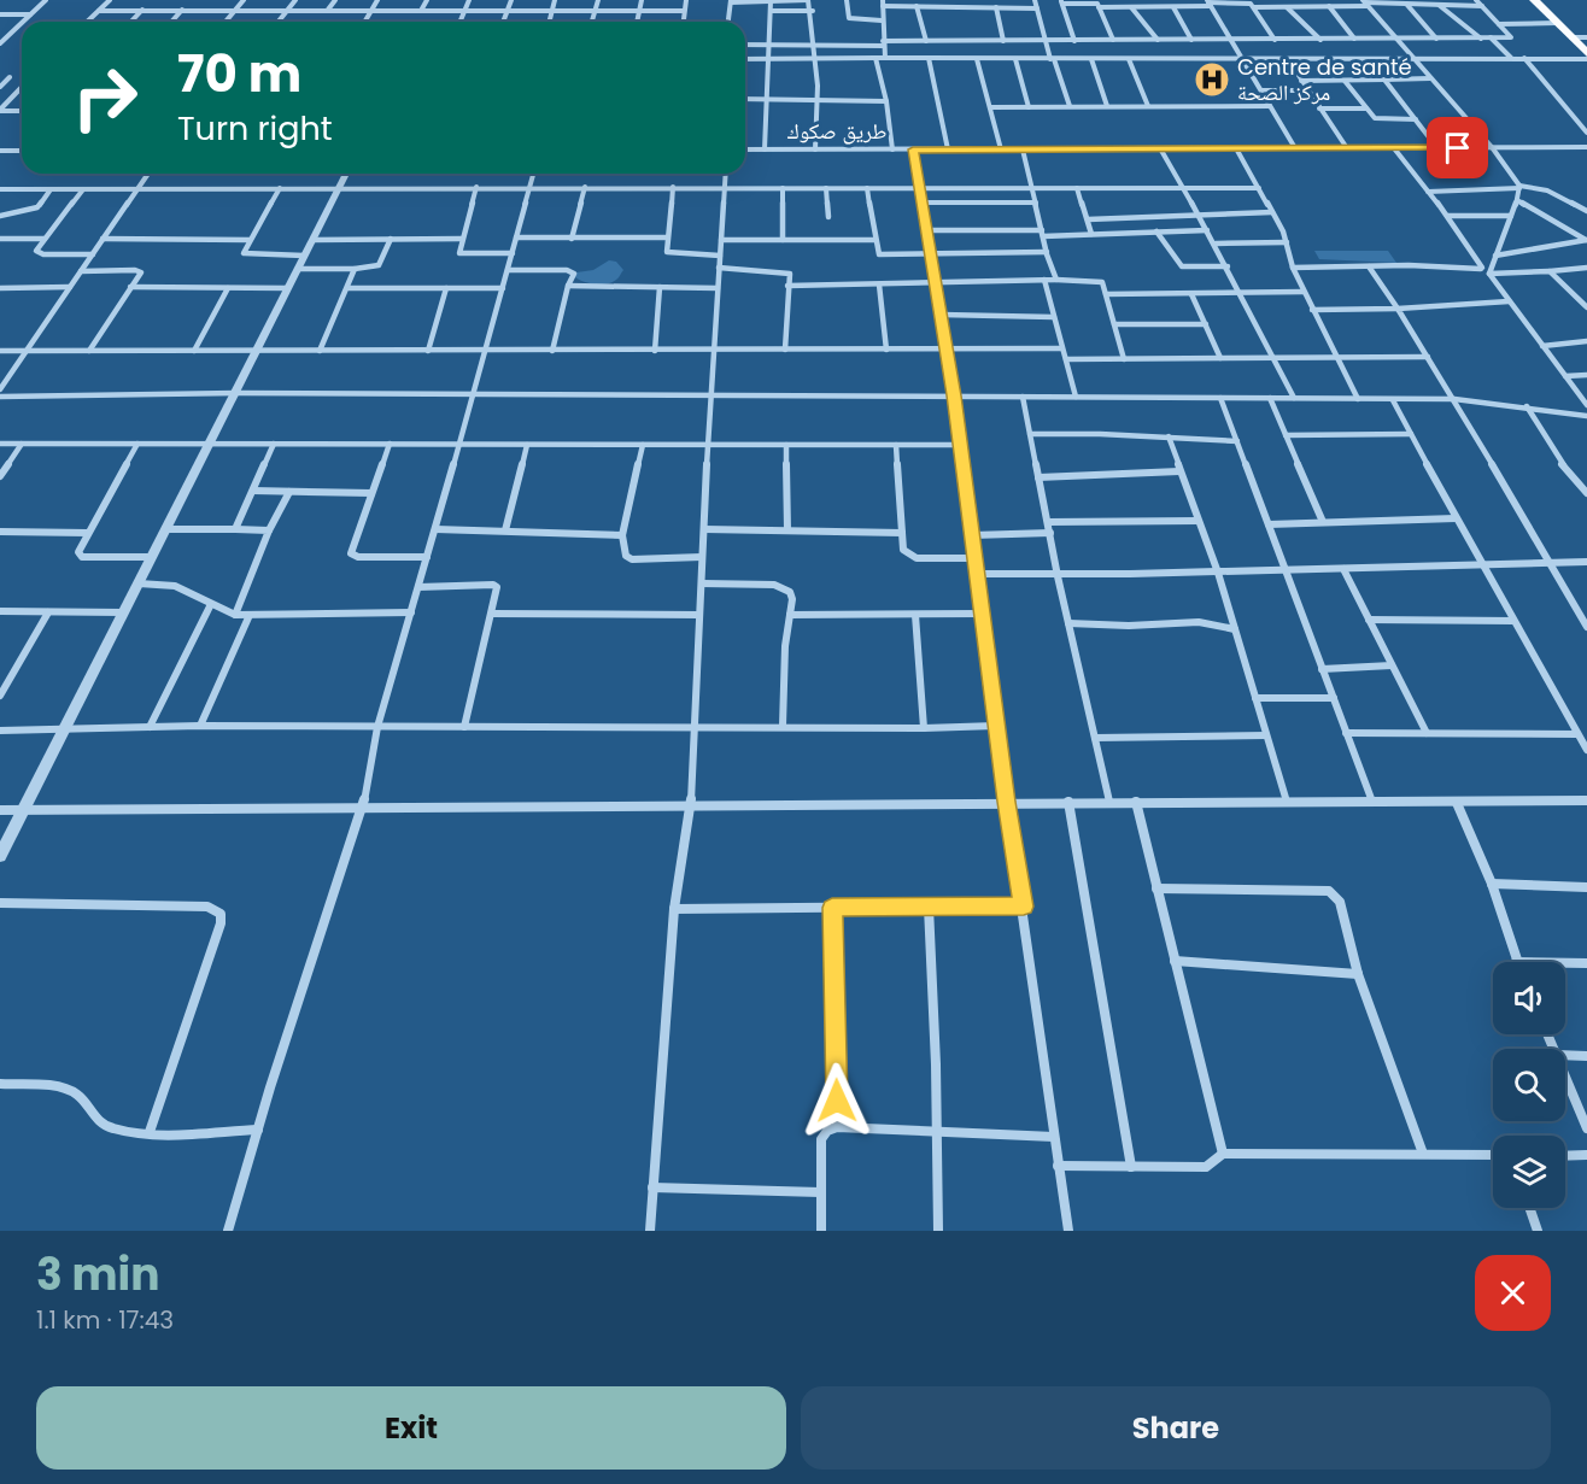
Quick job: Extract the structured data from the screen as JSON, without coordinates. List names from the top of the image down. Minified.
{"streets":{"street":["طريق صكوك"]},"places":{"hospital":["Centre de santé مركز الصحة"]},"page":{"turn":["70 m","Turn right"],"heading":["3 min","1.1 km · 17:43"],"buttons":["Exit","Share"]}}
